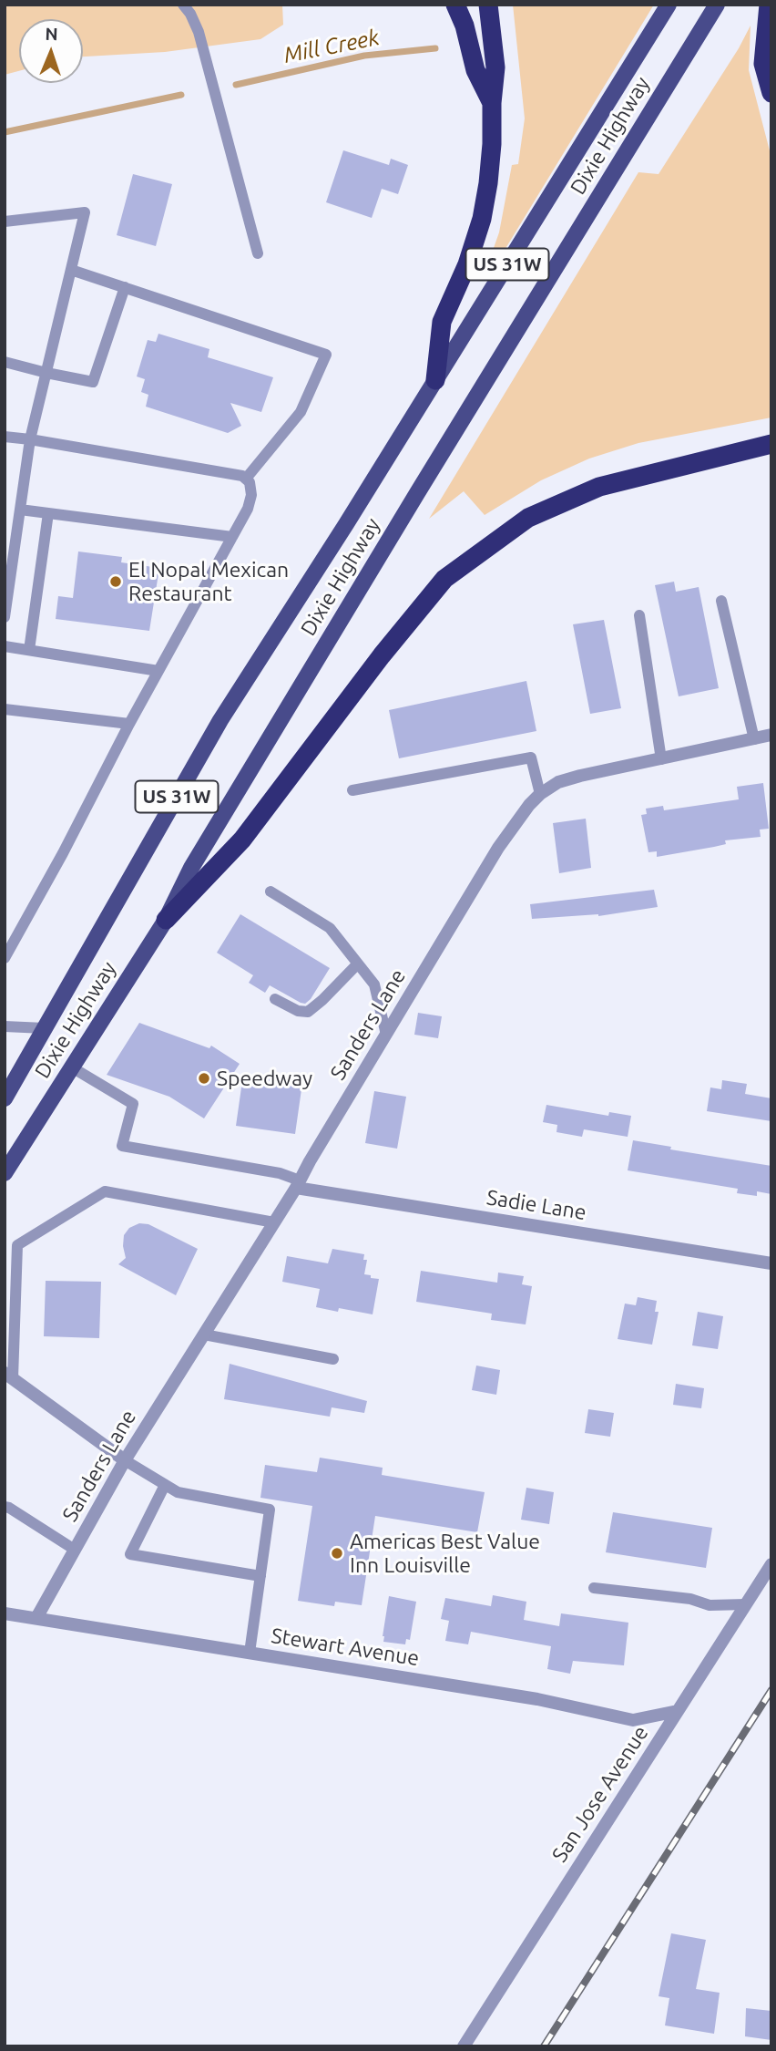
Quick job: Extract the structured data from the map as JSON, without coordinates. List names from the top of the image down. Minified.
{"streets":{"main road":["Dixie Highway","US 31W"],"street":["Sanders Lane","Sadie Lane","Stewart Avenue","San Jose Avenue"]},"crossings":[["Sanders Lane","Sadie Lane"],["Sanders Lane","Stewart Avenue"],["Stewart Avenue","San Jose Avenue"]],"water":["Mill Creek"],"places":["El Nopal Mexican Restaurant","Speedway","Americas Best Value Inn Louisville"],"north":"top"}
